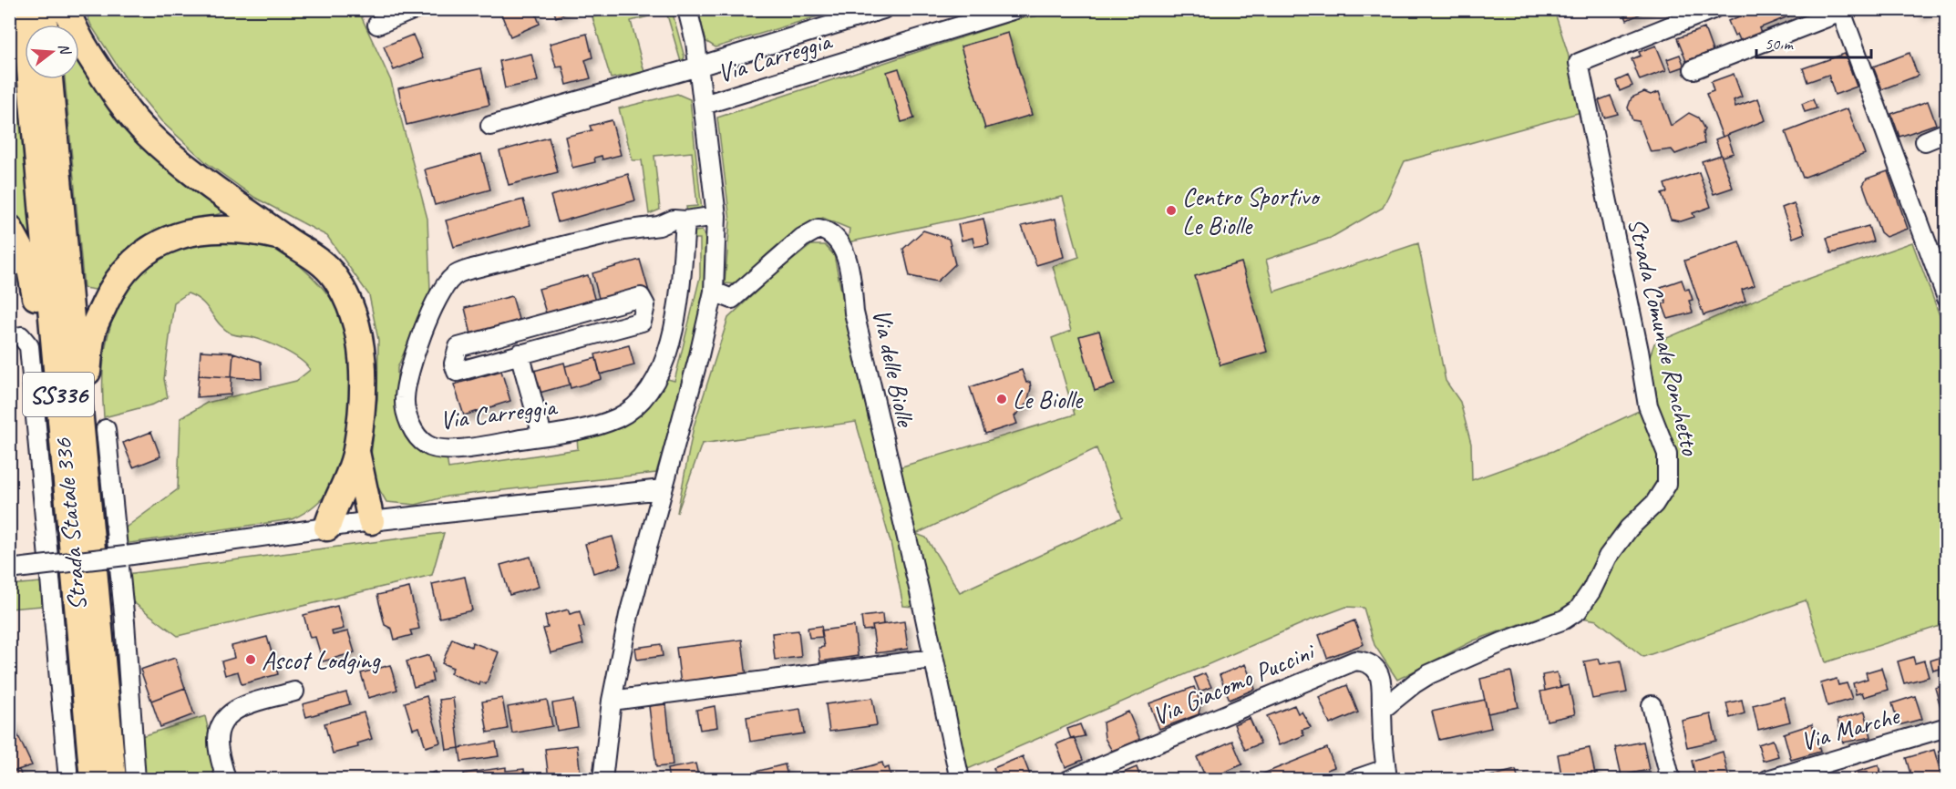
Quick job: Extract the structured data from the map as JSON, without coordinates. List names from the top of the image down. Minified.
{"streets":{"highway":["SS336","Strada Statale 336"],"street":["Via Carreggia","Strada Comunale Ronchetto","Via delle Biolle","Via Giacomo Puccini","Via Marche"]},"crossings":[["Via Carreggia","Via delle Biolle"],["Strada Comunale Ronchetto","Via Giacomo Puccini"]],"places":["Centro Sportivo Le Biolle","Le Biolle","Ascot Lodging"],"scale_bar":"50 m","north":"right"}
